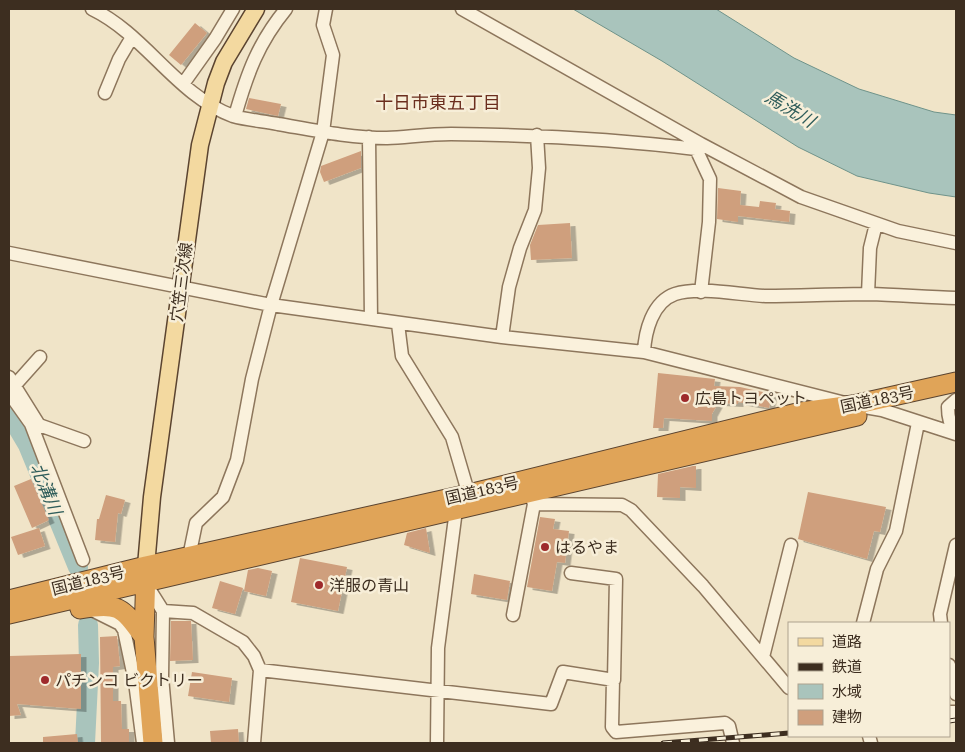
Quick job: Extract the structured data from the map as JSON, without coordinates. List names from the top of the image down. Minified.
{"streets":{"highway":["国道183号"],"main road":["穴笠三次線"]},"crossings":[["穴笠三次線","国道183号"]],"districts":["十日市東五丁目"],"water":["馬洗川","北溝川"],"places":["広島トヨペット","はるやま","洋服の青山","パチンコ ビクトリー"],"legend":["道路","鉄道","水域","建物"]}
